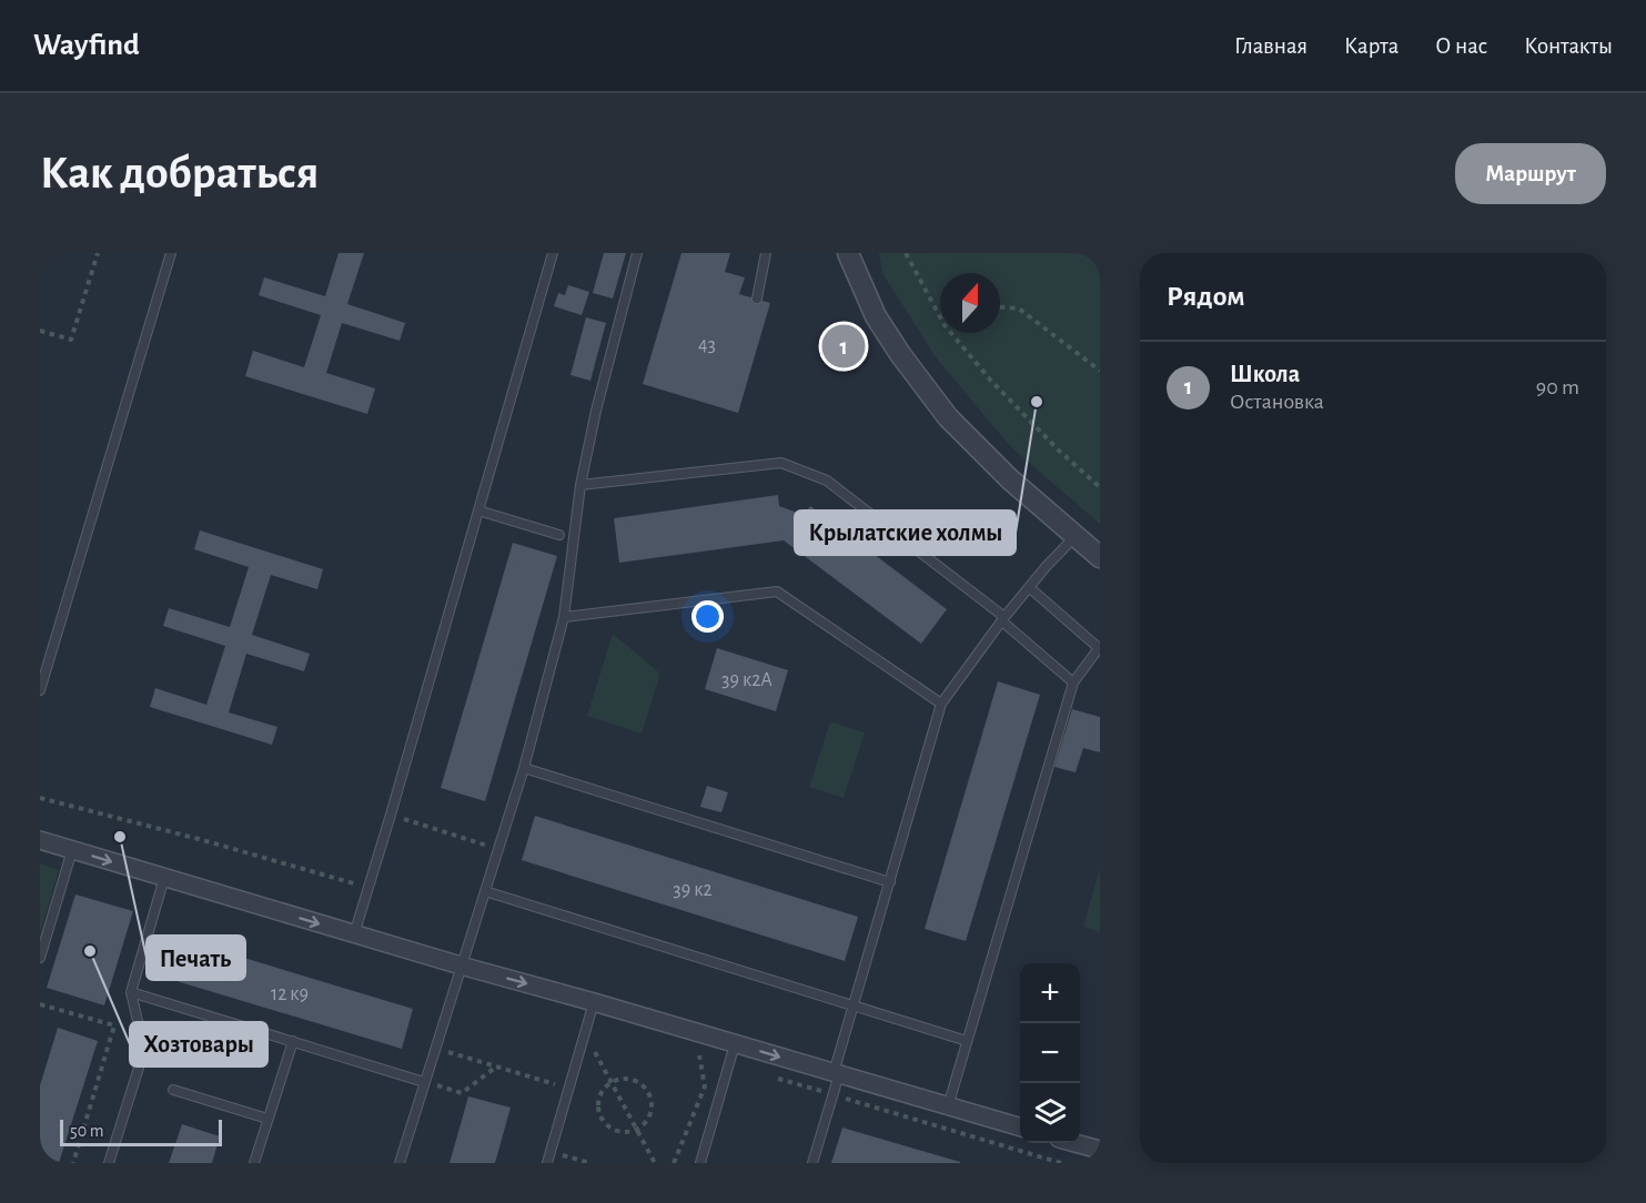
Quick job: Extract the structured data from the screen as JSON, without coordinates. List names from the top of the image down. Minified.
{"places":["Крылатские холмы","Печать","Хозтовары"],"house_numbers":["43","39 к2А","39 к2","12 к9"],"scale_bar":"50 m","north":"top","page":{"header":"Wayfind","nav":["Главная","Карта","О нас","Контакты"],"buttons":"Маршрут","title":"Как добраться","heading":"Рядом","pins":"1","list":[{"mark":"1","name":"Школа","note":"Остановка","value":"90 m"}],"map_buttons":["+","−"],"scale":"50 m"}}
